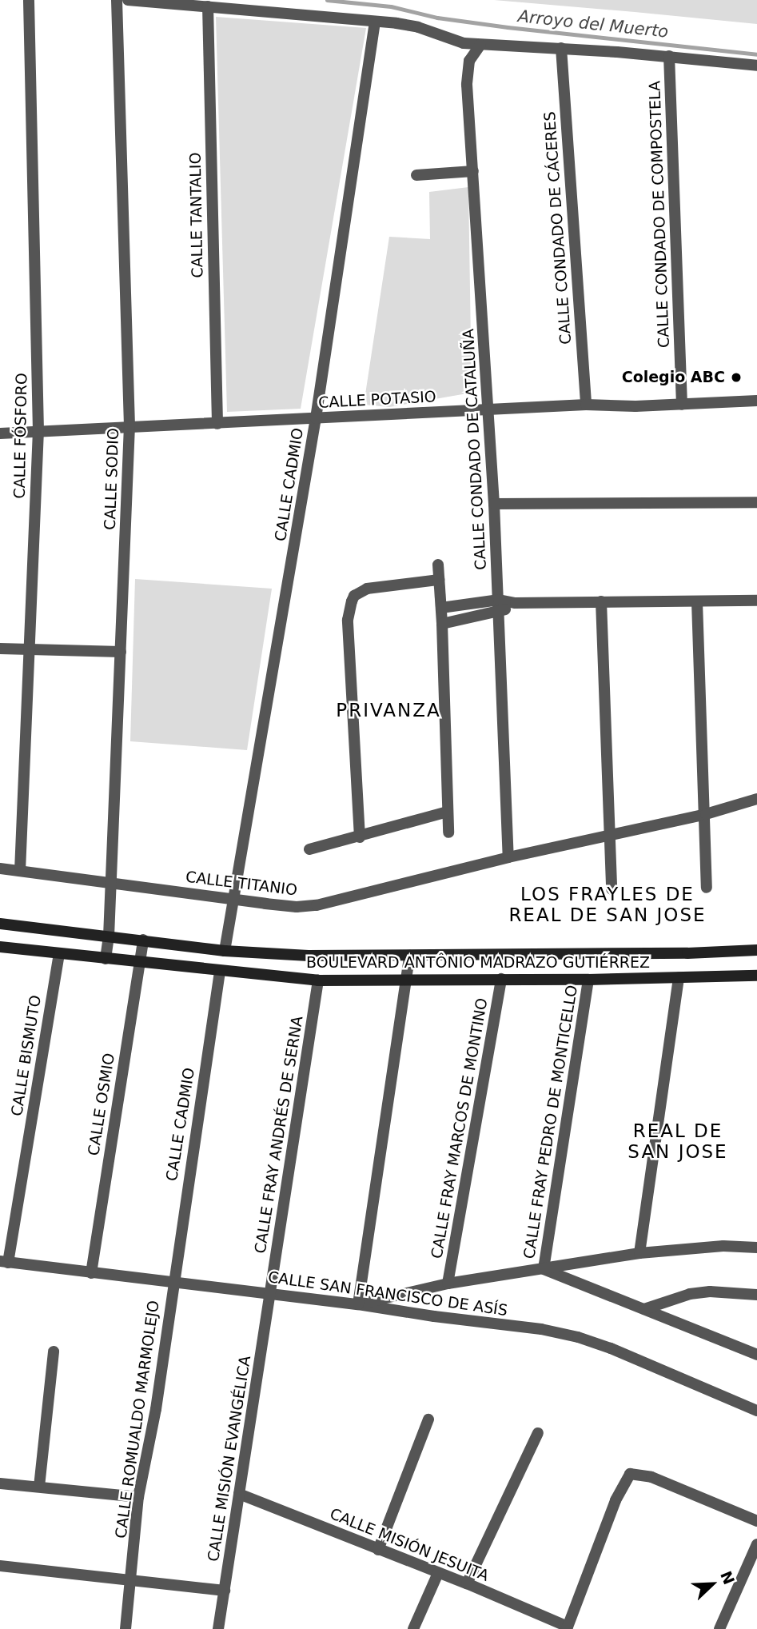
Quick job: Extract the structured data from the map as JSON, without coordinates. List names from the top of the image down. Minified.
{"streets":{"street":["CALLE CONDADO DE COMPOSTELA","CALLE TANTALIO","CALLE CONDADO DE CÁCERES","CALLE POTASIO","CALLE FÓSFORO","CALLE CONDADO DE CATALUÑA","CALLE SODIO","CALLE CADMIO","CALLE TITANIO","BOULEVARD ANTÔNIO MADRAZO GUTIÉRREZ","CALLE BISMUTO","CALLE OSMIO","CALLE FRAY PEDRO DE MONTICELLO","CALLE FRAY MARCOS DE MONTINO","CALLE FRAY ANDRÉS DE SERNA","CALLE SAN FRANCISCO DE ASÍS","CALLE ROMUALDO MARMOLEJO","CALLE MISIÓN EVANGÉLICA","CALLE MISIÓN JESUITA"]},"crossings":[["CALLE CONDADO DE COMPOSTELA","CALLE POTASIO"],["CALLE TANTALIO","CALLE POTASIO"],["CALLE CONDADO DE CÁCERES","CALLE POTASIO"],["CALLE POTASIO","CALLE FÓSFORO"],["CALLE POTASIO","CALLE CONDADO DE CATALUÑA"],["CALLE POTASIO","CALLE SODIO"],["CALLE POTASIO","CALLE CADMIO"],["CALLE FÓSFORO","CALLE TITANIO"],["CALLE CONDADO DE CATALUÑA","CALLE TITANIO"],["CALLE SODIO","CALLE TITANIO"],["CALLE SODIO","BOULEVARD ANTÔNIO MADRAZO GUTIÉRREZ"],["CALLE CADMIO","CALLE TITANIO"],["CALLE CADMIO","BOULEVARD ANTÔNIO MADRAZO GUTIÉRREZ"],["CALLE CADMIO","CALLE SAN FRANCISCO DE ASÍS"],["CALLE CADMIO","CALLE ROMUALDO MARMOLEJO"],["BOULEVARD ANTÔNIO MADRAZO GUTIÉRREZ","CALLE BISMUTO"],["BOULEVARD ANTÔNIO MADRAZO GUTIÉRREZ","CALLE OSMIO"],["BOULEVARD ANTÔNIO MADRAZO GUTIÉRREZ","CALLE FRAY PEDRO DE MONTICELLO"],["BOULEVARD ANTÔNIO MADRAZO GUTIÉRREZ","CALLE FRAY MARCOS DE MONTINO"],["BOULEVARD ANTÔNIO MADRAZO GUTIÉRREZ","CALLE FRAY ANDRÉS DE SERNA"],["CALLE BISMUTO","CALLE SAN FRANCISCO DE ASÍS"],["CALLE OSMIO","CALLE SAN FRANCISCO DE ASÍS"],["CALLE FRAY ANDRÉS DE SERNA","CALLE SAN FRANCISCO DE ASÍS"],["CALLE FRAY ANDRÉS DE SERNA","CALLE MISIÓN EVANGÉLICA"],["CALLE SAN FRANCISCO DE ASÍS","CALLE ROMUALDO MARMOLEJO"],["CALLE SAN FRANCISCO DE ASÍS","CALLE MISIÓN EVANGÉLICA"],["CALLE MISIÓN EVANGÉLICA","CALLE MISIÓN JESUITA"]],"districts":["PRIVANZA","LOS FRAYLES DE REAL DE SAN JOSE","REAL DE SAN JOSE"],"water":["Arroyo del Muerto"],"places":["Colegio ABC"],"north":"top right"}
